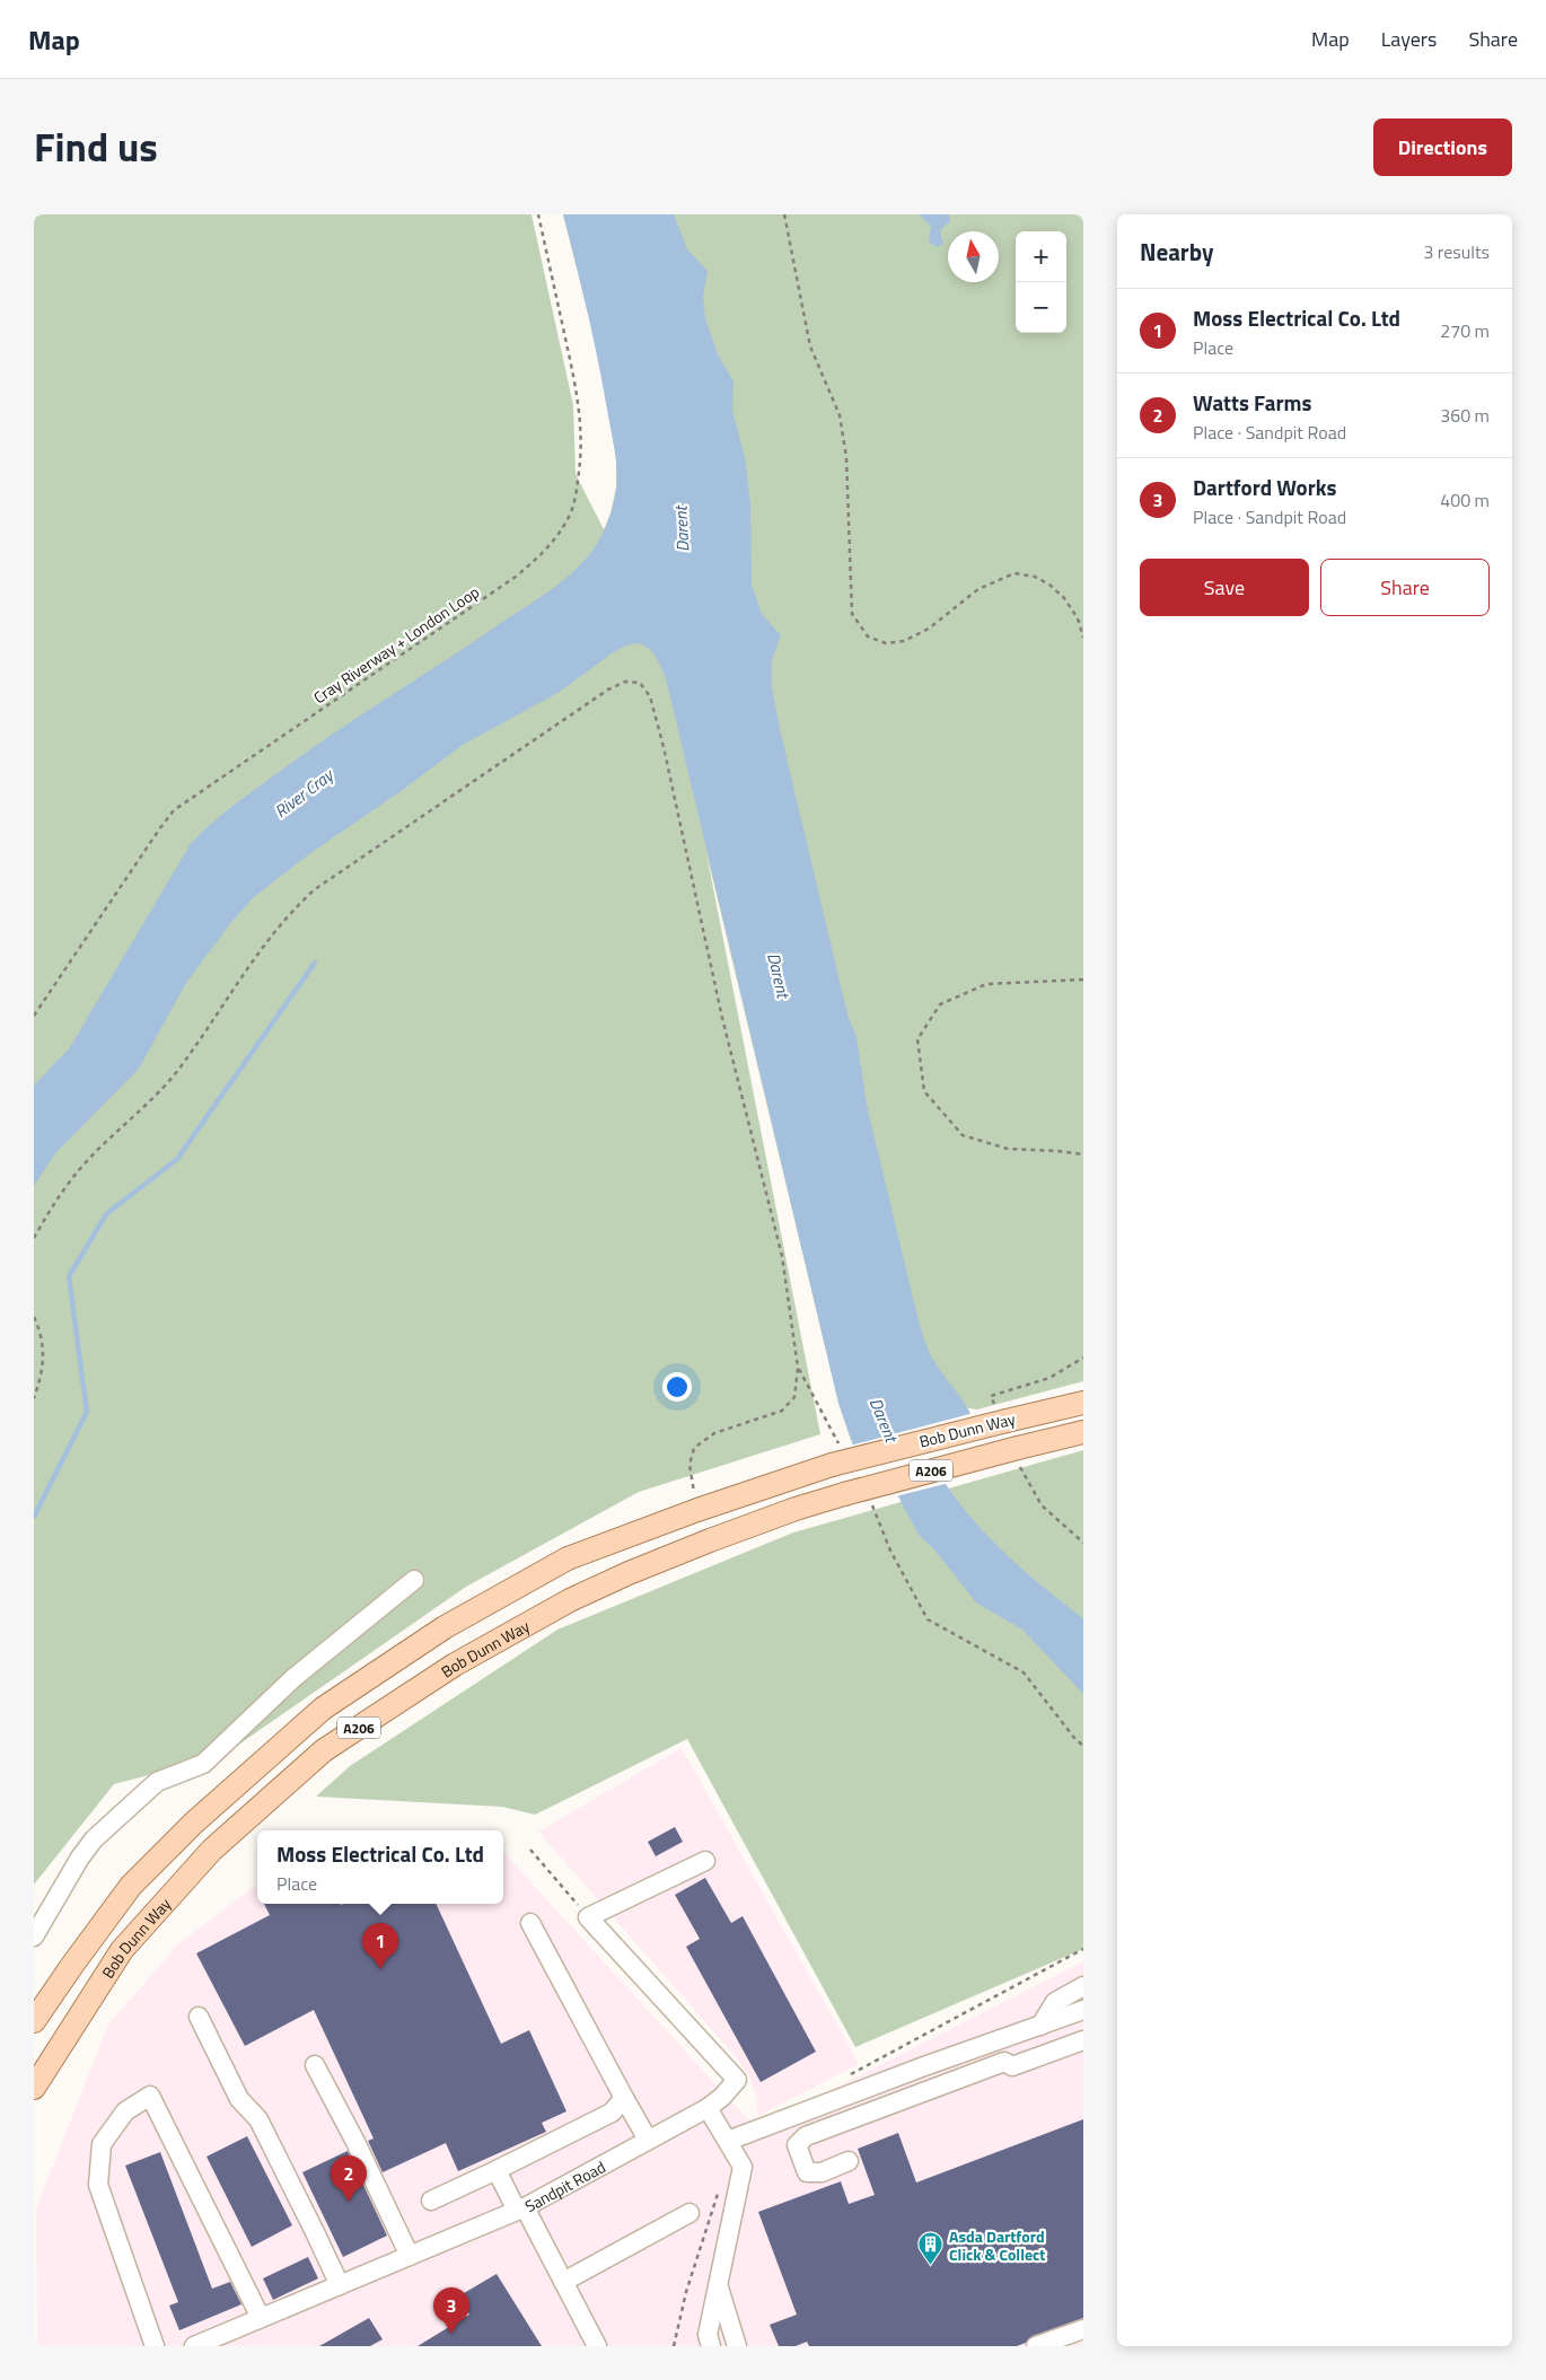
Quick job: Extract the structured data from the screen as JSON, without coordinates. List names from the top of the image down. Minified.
{"streets":{"main road":["Bob Dunn Way","A206"],"street":["Sandpit Road"],"path":["Cray Riverway + London Loop"]},"water":["Darent","River Cray"],"places":{"building":["Asda Dartford Click & Collect"]},"north":"top","page":{"header":"Map","nav":["Map","Layers","Share"],"title":"Find us","buttons":["Directions",["Save","Share"]],"heading":["Nearby","3 results"],"map_buttons":["+","−"],"list":[{"mark":"1","name":"Moss Electrical Co. Ltd","note":"Place","value":"270 m"},{"mark":"2","name":"Watts Farms","note":"Place · Sandpit Road","value":"360 m"},{"mark":"3","name":"Dartford Works","note":"Place · Sandpit Road","value":"400 m"}],"popup":["Moss Electrical Co. Ltd","Place"],"pins":["1","2","3"]}}
